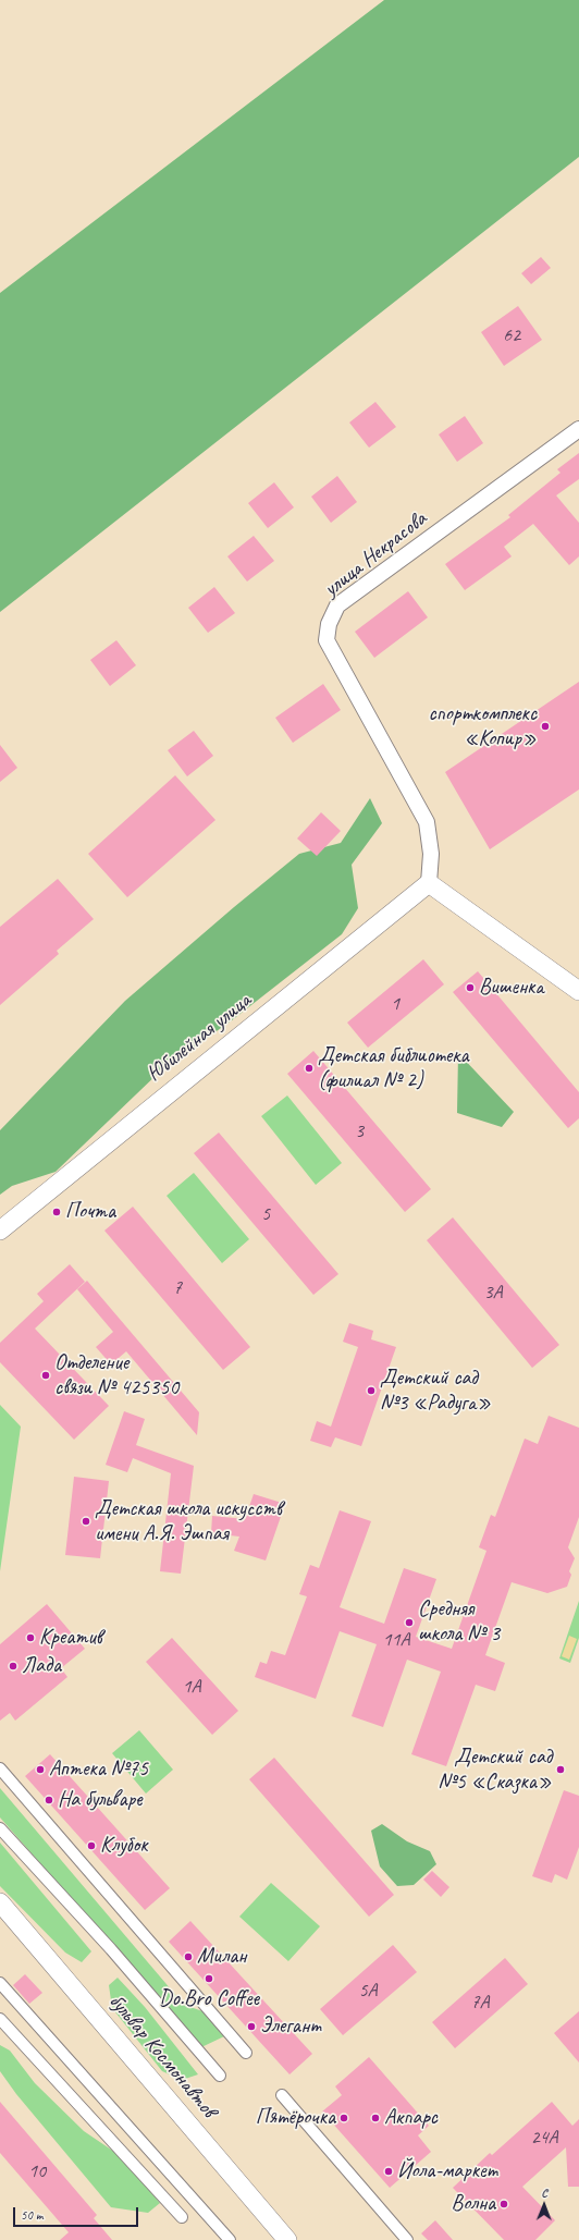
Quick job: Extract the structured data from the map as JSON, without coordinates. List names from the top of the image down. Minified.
{"streets":{"street":["улица Некрасова","Юбилейная улица","бульвар Космонавтов"]},"crossings":[["улица Некрасова","Юбилейная улица"]],"places":["спорткомплекс «Копир»","Вишенка","Детская библиотека (филиал № 2)","Почта","Отделение связи № 425350","Детский сад №3 «Радуга»","Детская школа искусств имени А.Я. Эшпая","Средняя школа № 3","Креатив","Лада","Аптека №75","Детский сад №5 «Сказка»","На бульваре","Клубок","Милан","Do.Bro Coffee","Элегант","Пятёрочка","Акпарс","Йола-маркет","Волна"],"house_numbers":["62","1","3","5","7","3А","11А","1А","5А","7А","24А","10"],"scale_bar":"50 m","north":"top"}
